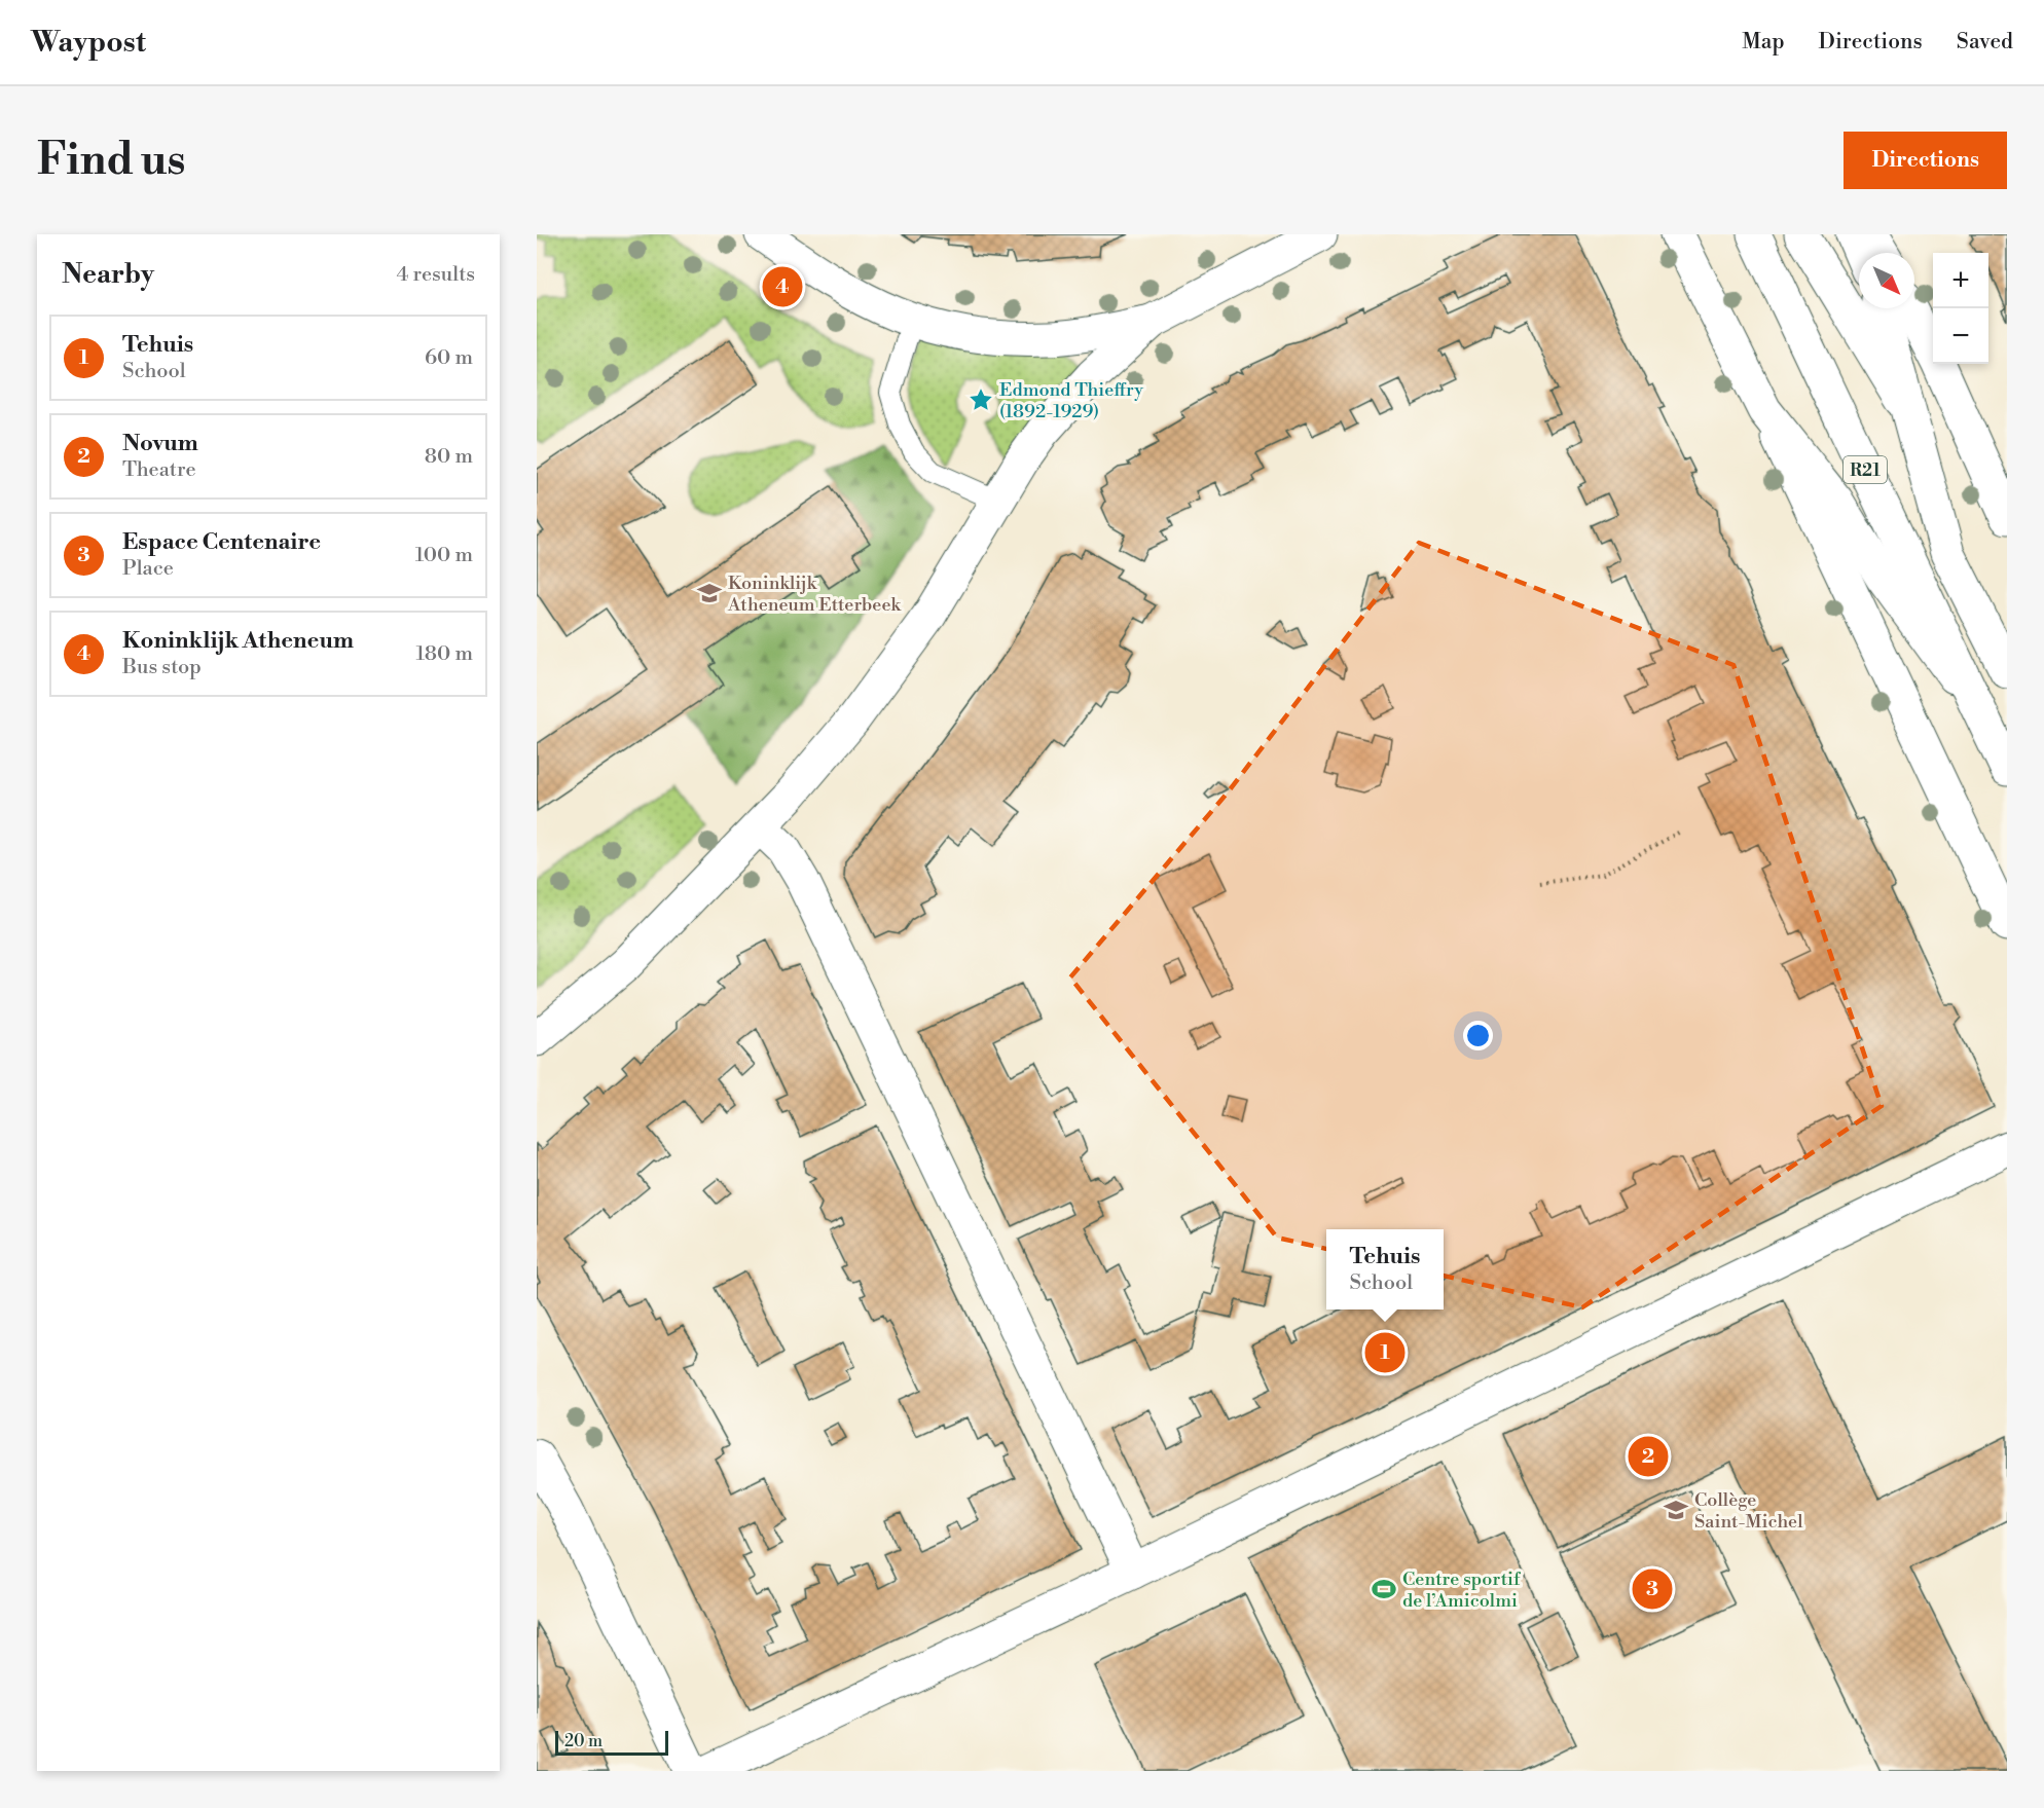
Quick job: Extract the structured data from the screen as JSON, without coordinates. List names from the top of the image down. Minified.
{"streets":{"street":["R21"]},"places":{"place":["Edmond Thieffry (1892-1929)"],"school or university":["Koninklijk Atheneum Etterbeek","Collège Saint-Michel"],"sports":["Centre sportif de l’Amicolmi"]},"scale_bar":"20 m","north":"bottom right","page":{"header":"Waypost","nav":["Map","Directions","Saved"],"buttons":"Directions","title":"Find us","heading":["Nearby","4 results"],"map_buttons":["+","−"],"pins":["4","1","2","3"],"list":[{"mark":"1","name":"Tehuis","note":"School","value":"60 m"},{"mark":"2","name":"Novum","note":"Theatre","value":"80 m"},{"mark":"3","name":"Espace Centenaire","note":"Place","value":"100 m"},{"mark":"4","name":"Koninklijk Atheneum","note":"Bus stop","value":"180 m"}],"popup":["Tehuis","School"],"scale":"20 m"}}
